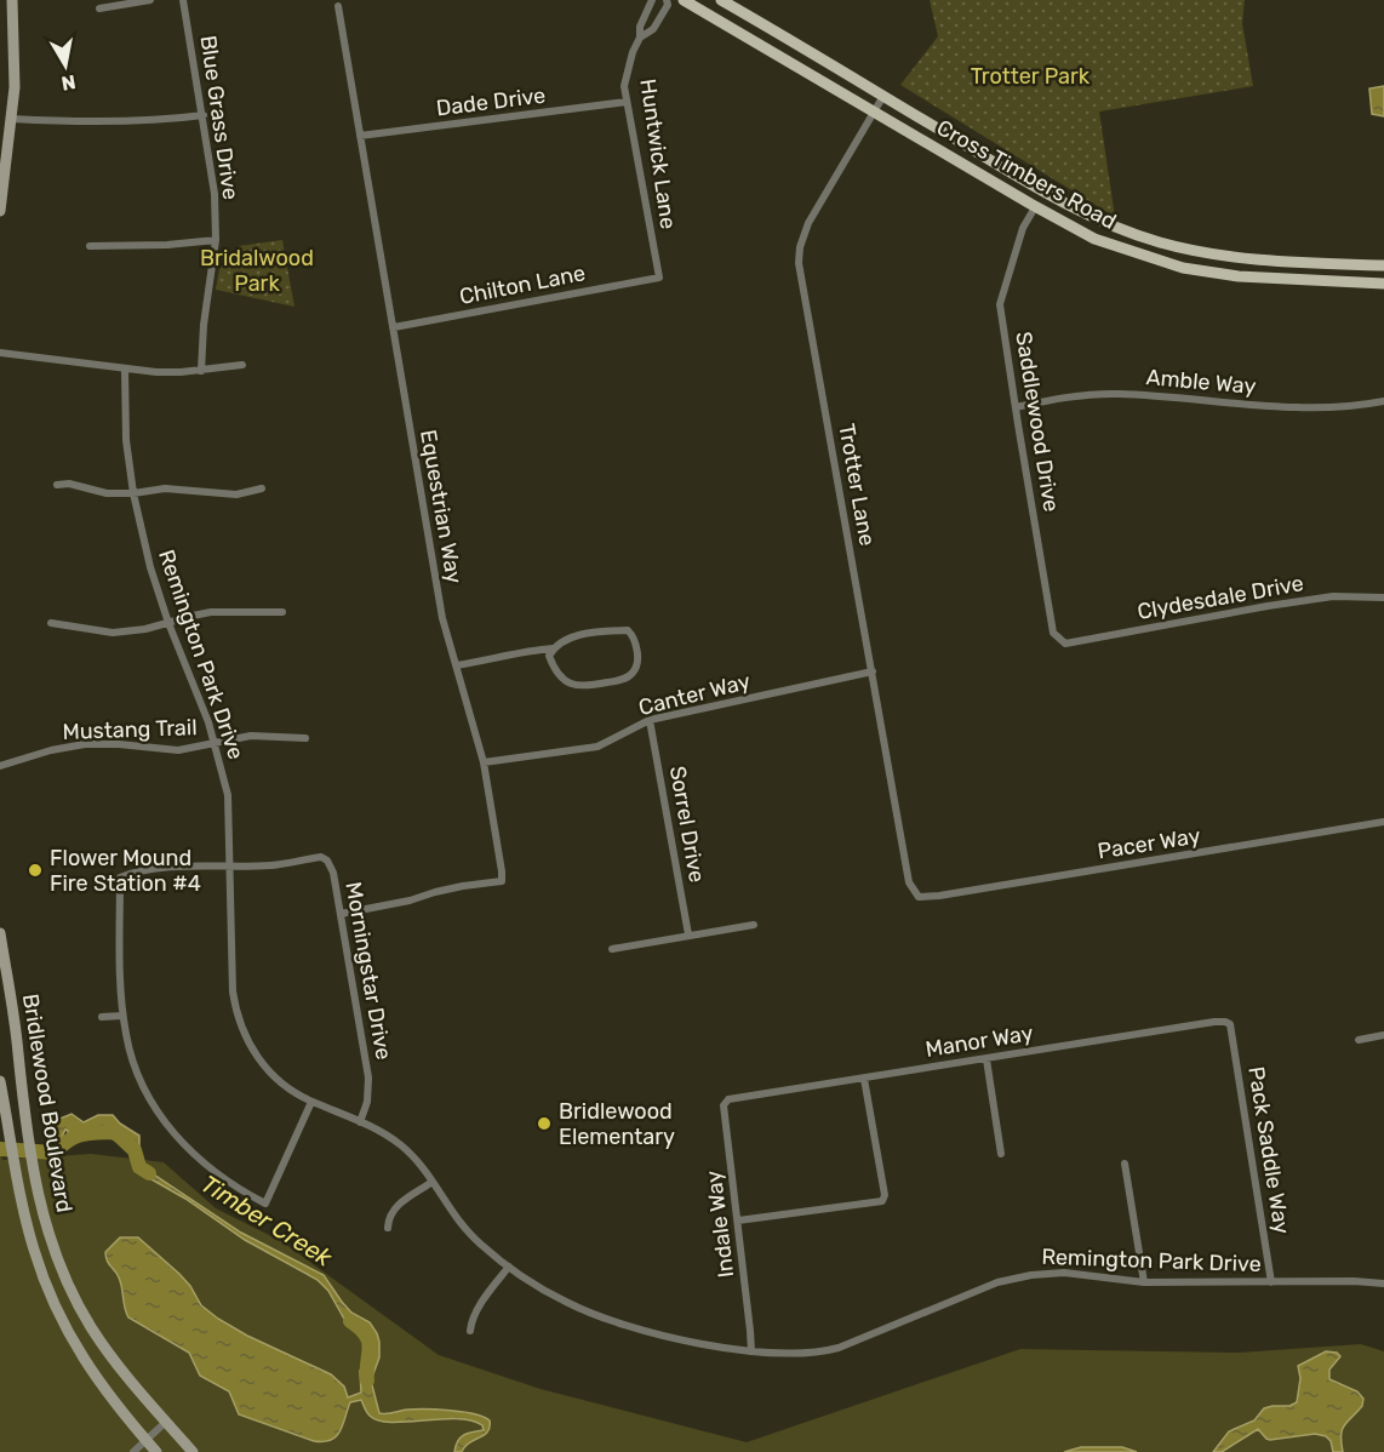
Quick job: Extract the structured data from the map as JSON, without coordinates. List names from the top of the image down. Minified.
{"streets":{"main road":["Cross Timbers Road","Bridlewood Boulevard"],"street":["Dade Drive","Blue Grass Drive","Huntwick Lane","Chilton Lane","Amble Way","Saddlewood Drive","Trotter Lane","Equestrian Way","Clydesdale Drive","Remington Park Drive","Canter Way","Mustang Trail","Sorrel Drive","Pacer Way","Morningstar Drive","Manor Way","Pack Saddle Way","Indale Way"]},"crossings":[["Dade Drive","Huntwick Lane"],["Dade Drive","Equestrian Way"],["Huntwick Lane","Chilton Lane"],["Cross Timbers Road","Saddlewood Drive"],["Cross Timbers Road","Trotter Lane"],["Chilton Lane","Equestrian Way"],["Amble Way","Saddlewood Drive"],["Saddlewood Drive","Clydesdale Drive"],["Trotter Lane","Canter Way"],["Trotter Lane","Pacer Way"],["Equestrian Way","Canter Way"],["Equestrian Way","Morningstar Drive"],["Remington Park Drive","Mustang Trail"],["Remington Park Drive","Morningstar Drive"],["Remington Park Drive","Pack Saddle Way"],["Remington Park Drive","Indale Way"],["Canter Way","Sorrel Drive"],["Manor Way","Pack Saddle Way"],["Manor Way","Indale Way"]],"water":["Timber Creek"],"parks":["Trotter Park","Bridalwood Park"],"places":["Flower Mound Fire Station #4","Bridlewood Elementary"],"north":"bottom"}
